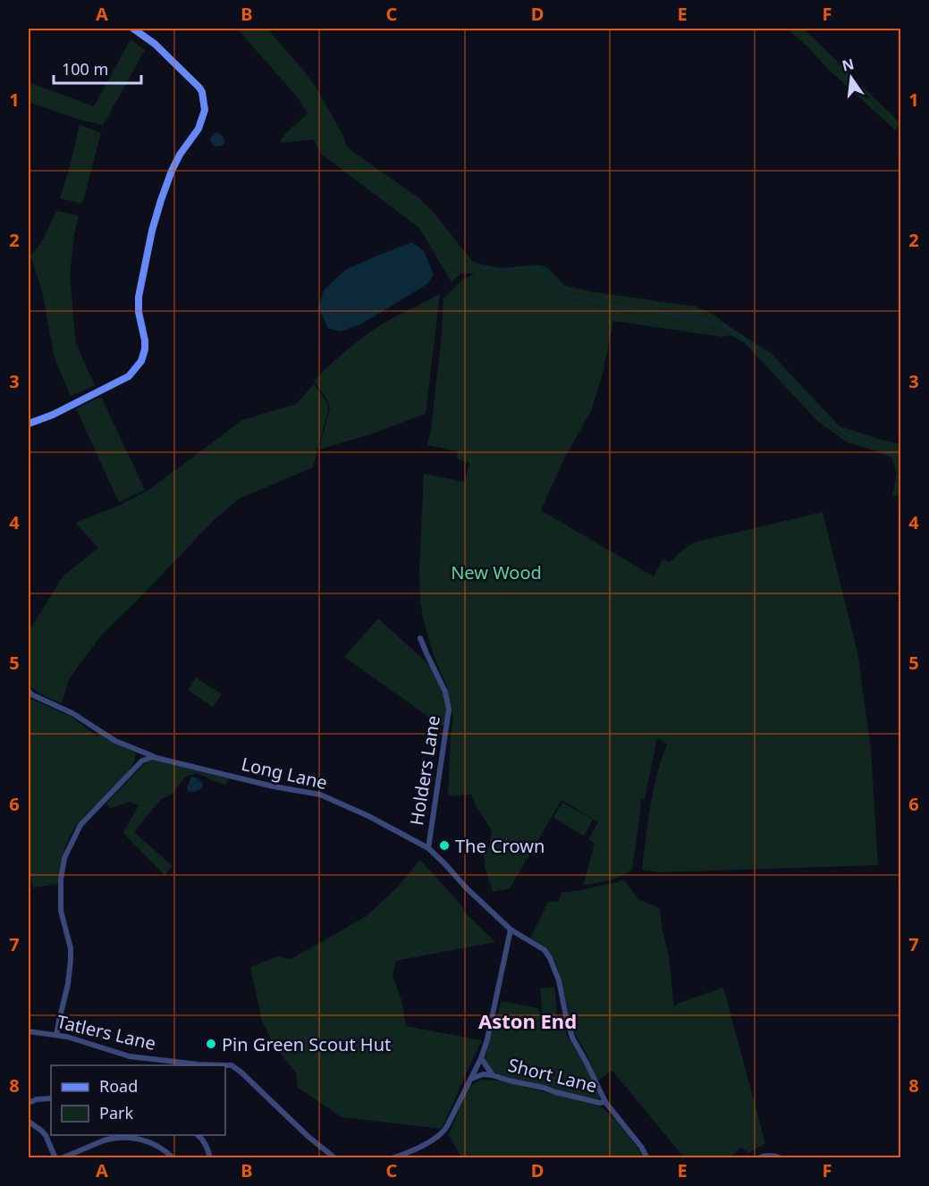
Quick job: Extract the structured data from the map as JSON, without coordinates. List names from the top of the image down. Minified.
{"streets":{"street":["Holders Lane","Long Lane","Tatlers Lane","Short Lane"]},"crossings":[["Holders Lane","Long Lane"],["Long Lane","Short Lane"]],"districts":["Aston End"],"parks":["New Wood"],"places":["The Crown","Pin Green Scout Hut"],"legend":["Road","Park"],"scale_bar":"100 m","north":"top","grid":{"columns":["A","B","C","D","E","F"],"rows":["1","2","3","4","5","6","7","8"]}}
